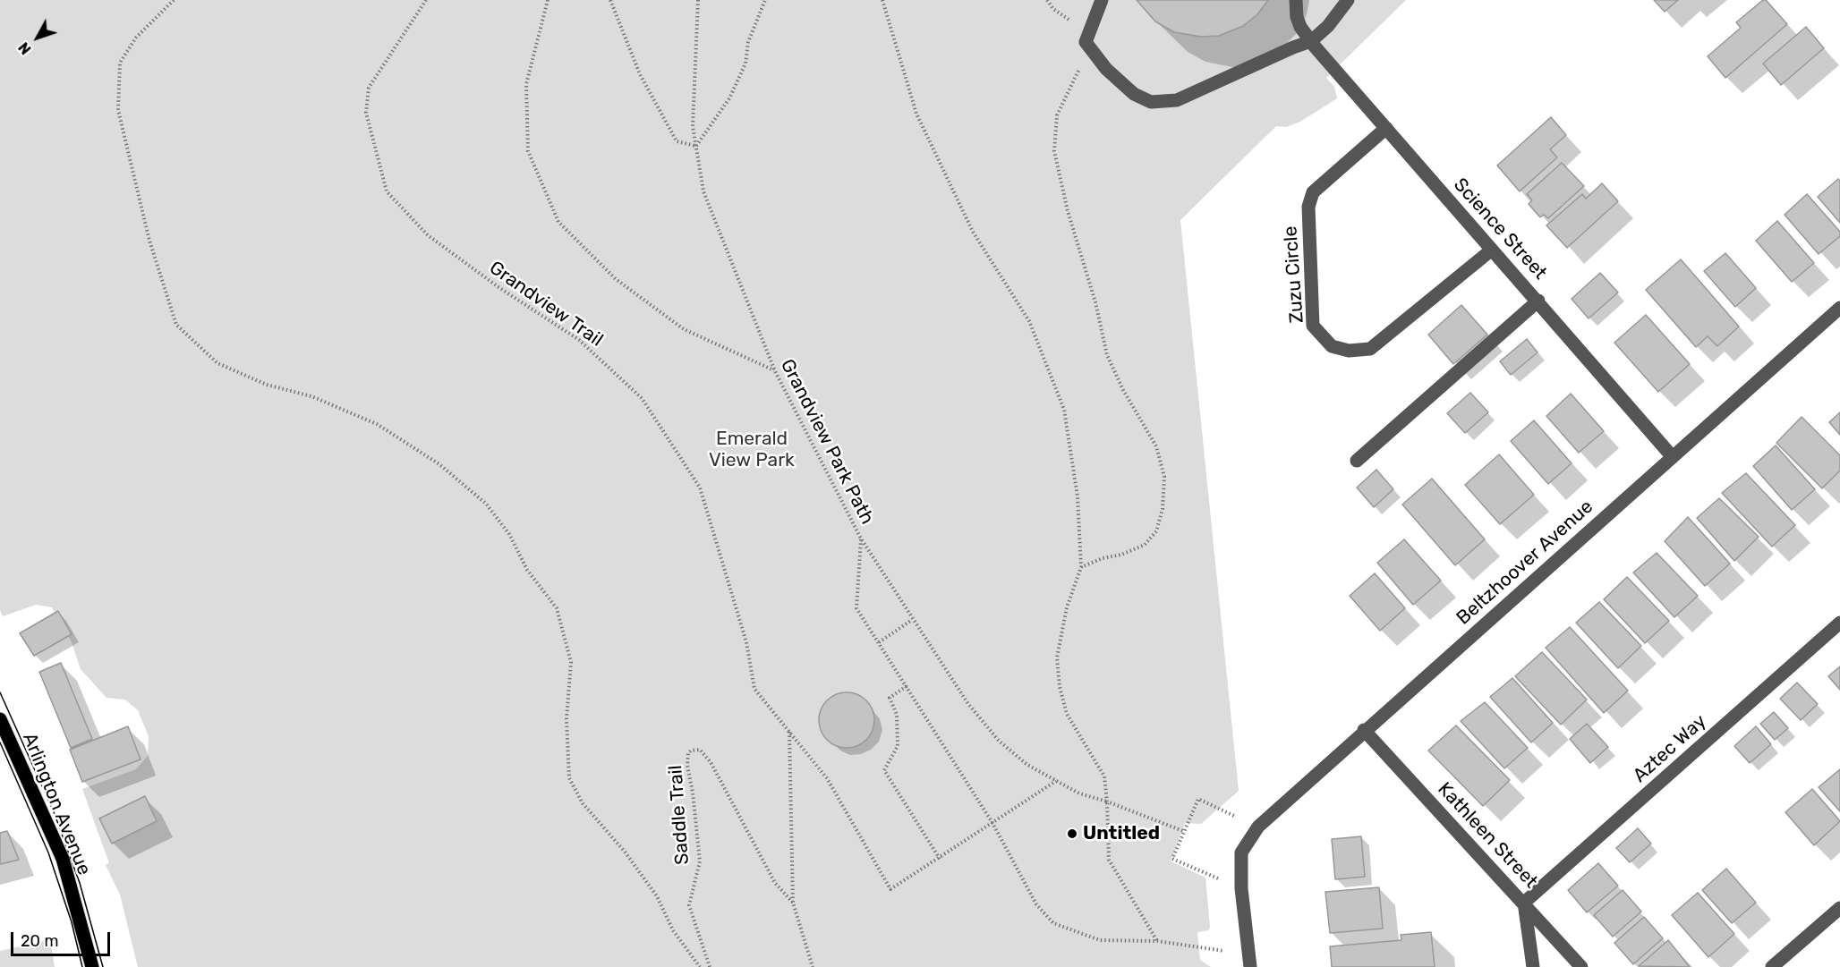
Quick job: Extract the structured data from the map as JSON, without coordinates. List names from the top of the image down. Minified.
{"streets":{"main road":["Arlington Avenue"],"street":["Science Street","Zuzu Circle","Beltzhoover Avenue","Aztec Way","Kathleen Street"],"path":["Grandview Trail","Grandview Park Path","Saddle Trail"]},"crossings":[["Science Street","Zuzu Circle"],["Science Street","Beltzhoover Avenue"],["Grandview Trail","Saddle Trail"],["Beltzhoover Avenue","Kathleen Street"],["Aztec Way","Kathleen Street"]],"parks":["Emerald View Park"],"places":["Untitled"],"scale_bar":"20 m","north":"bottom left"}
